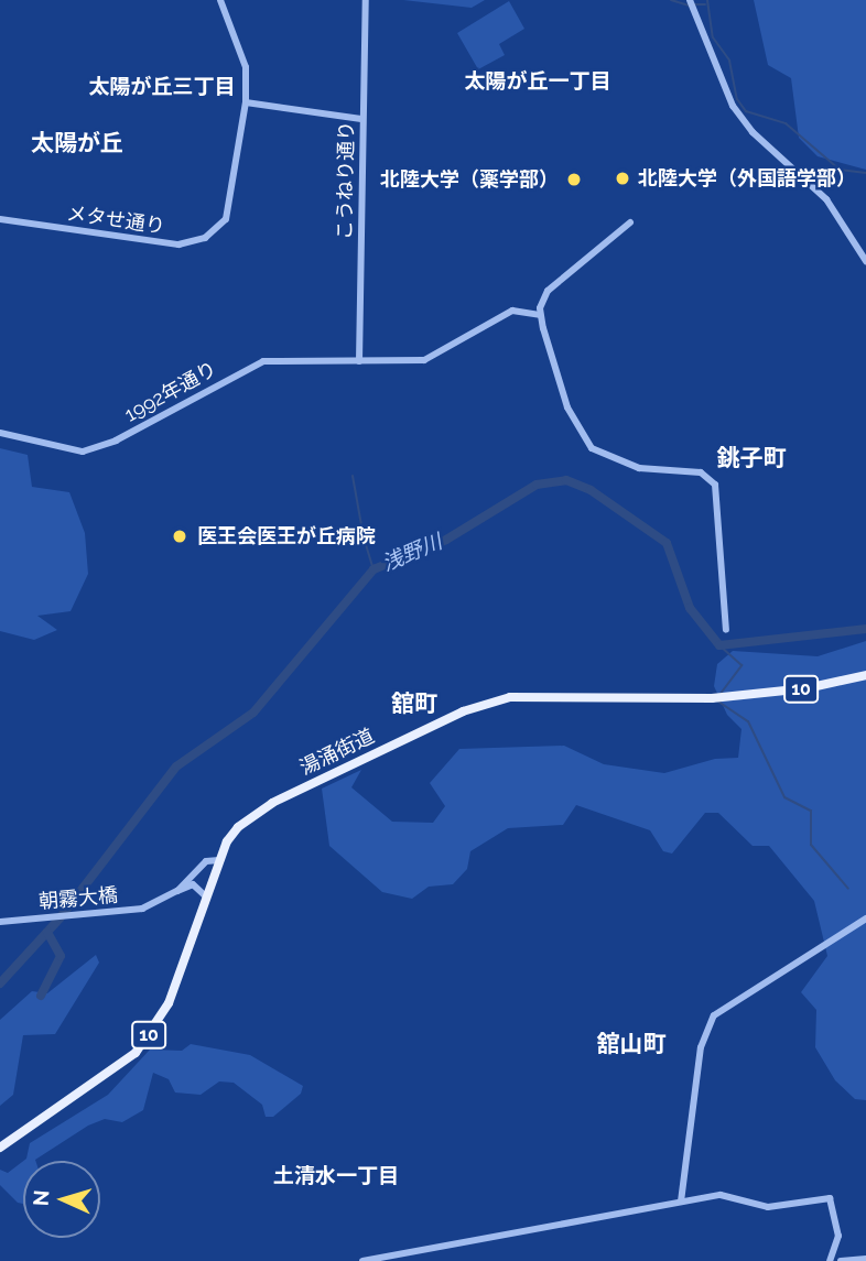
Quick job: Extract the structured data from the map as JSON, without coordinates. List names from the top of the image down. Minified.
{"streets":{"main road":["10","湯涌街道"],"street":["こうねり通り","メタせ通り","1992年通り","朝霧大橋"]},"crossings":[["こうねり通り","1992年通り"]],"districts":["太陽が丘一丁目","太陽が丘三丁目","太陽が丘","銚子町","舘町","舘山町","土清水一丁目"],"water":["浅野川"],"places":["北陸大学（外国語学部）","北陸大学（薬学部）","医王会医王が丘病院"],"north":"left"}
